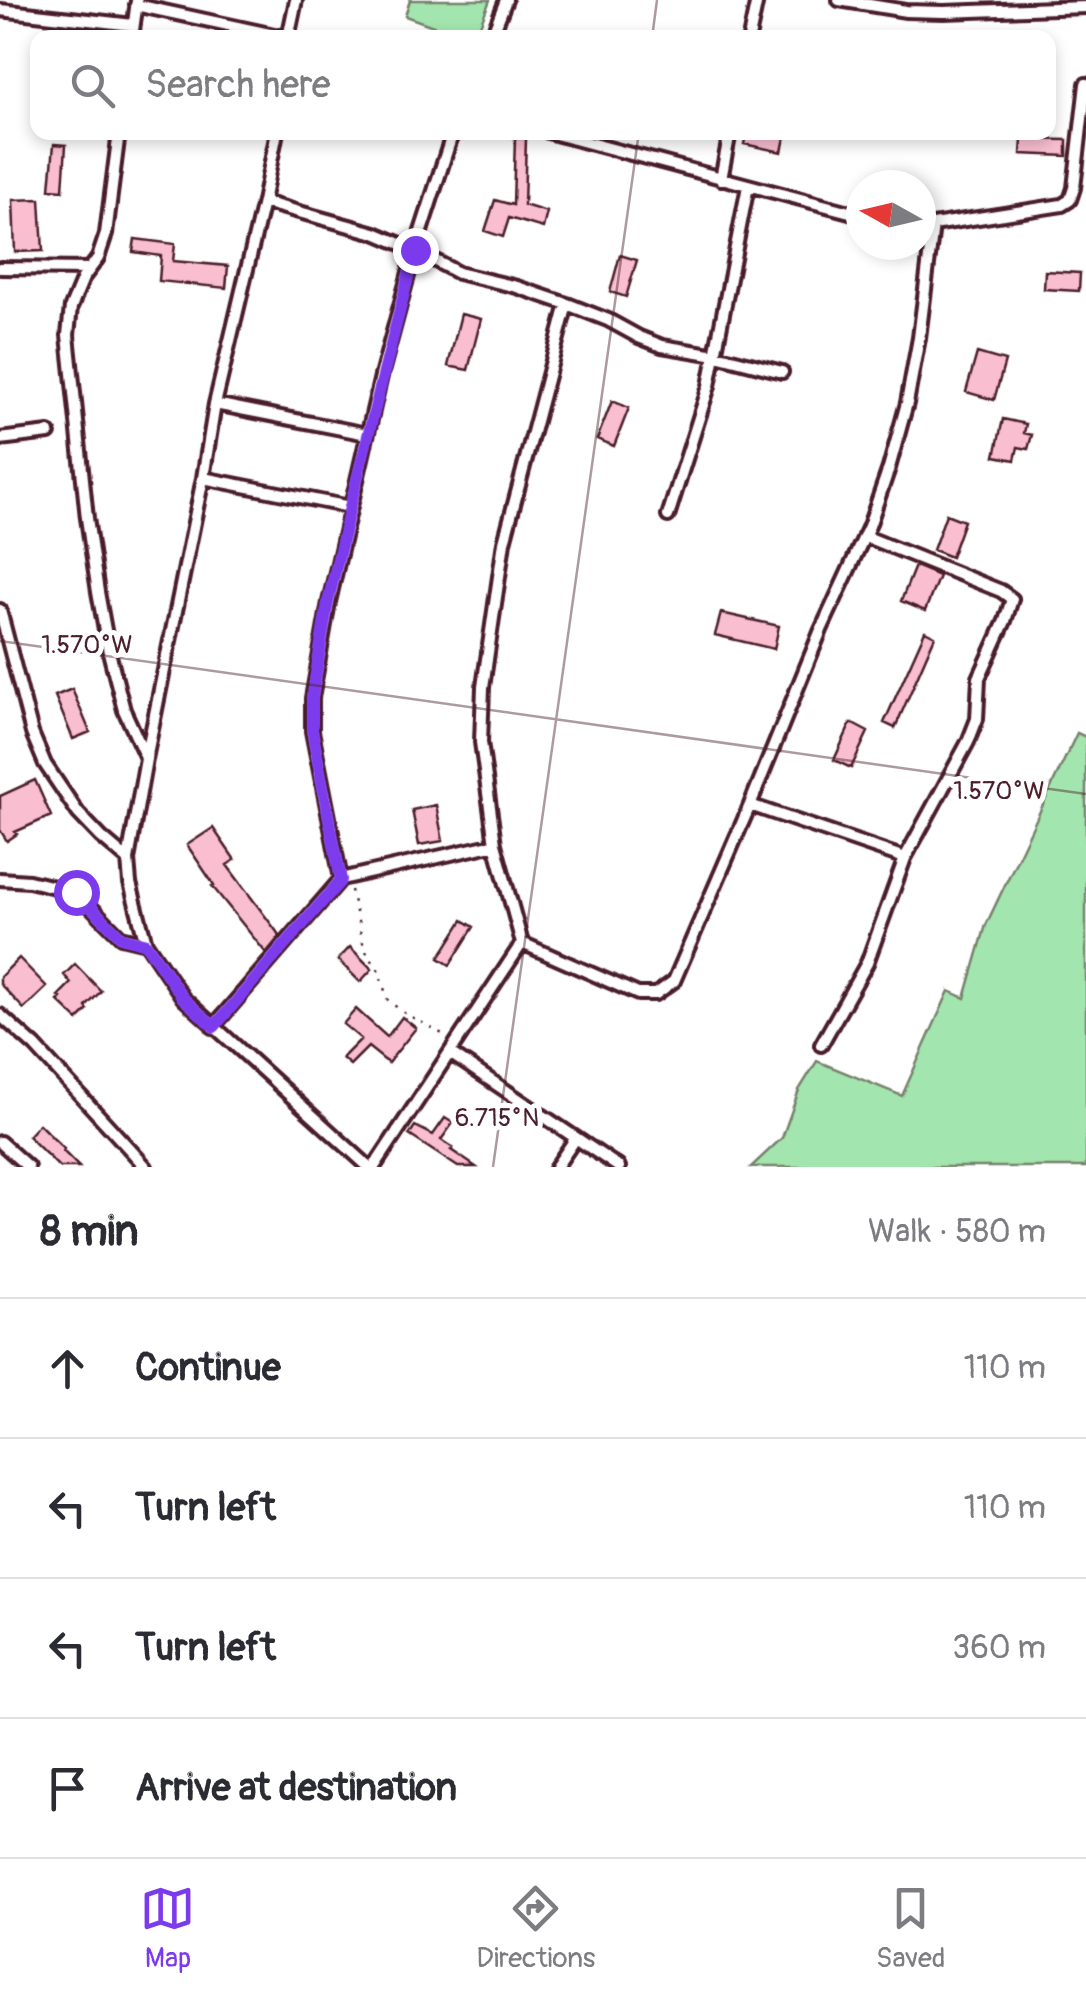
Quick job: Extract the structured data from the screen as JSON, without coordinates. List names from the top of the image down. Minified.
{"north":"left","page":{"search":"Search here","heading":["8 min","Walk · 580 m"],"list":[["Continue","110 m"],["Turn left","110 m"],["Turn left","360 m"],"Arrive at destination"],"nav":["Map","Directions","Saved"]},"coordinates":["1.570°W","6.715°N"]}
